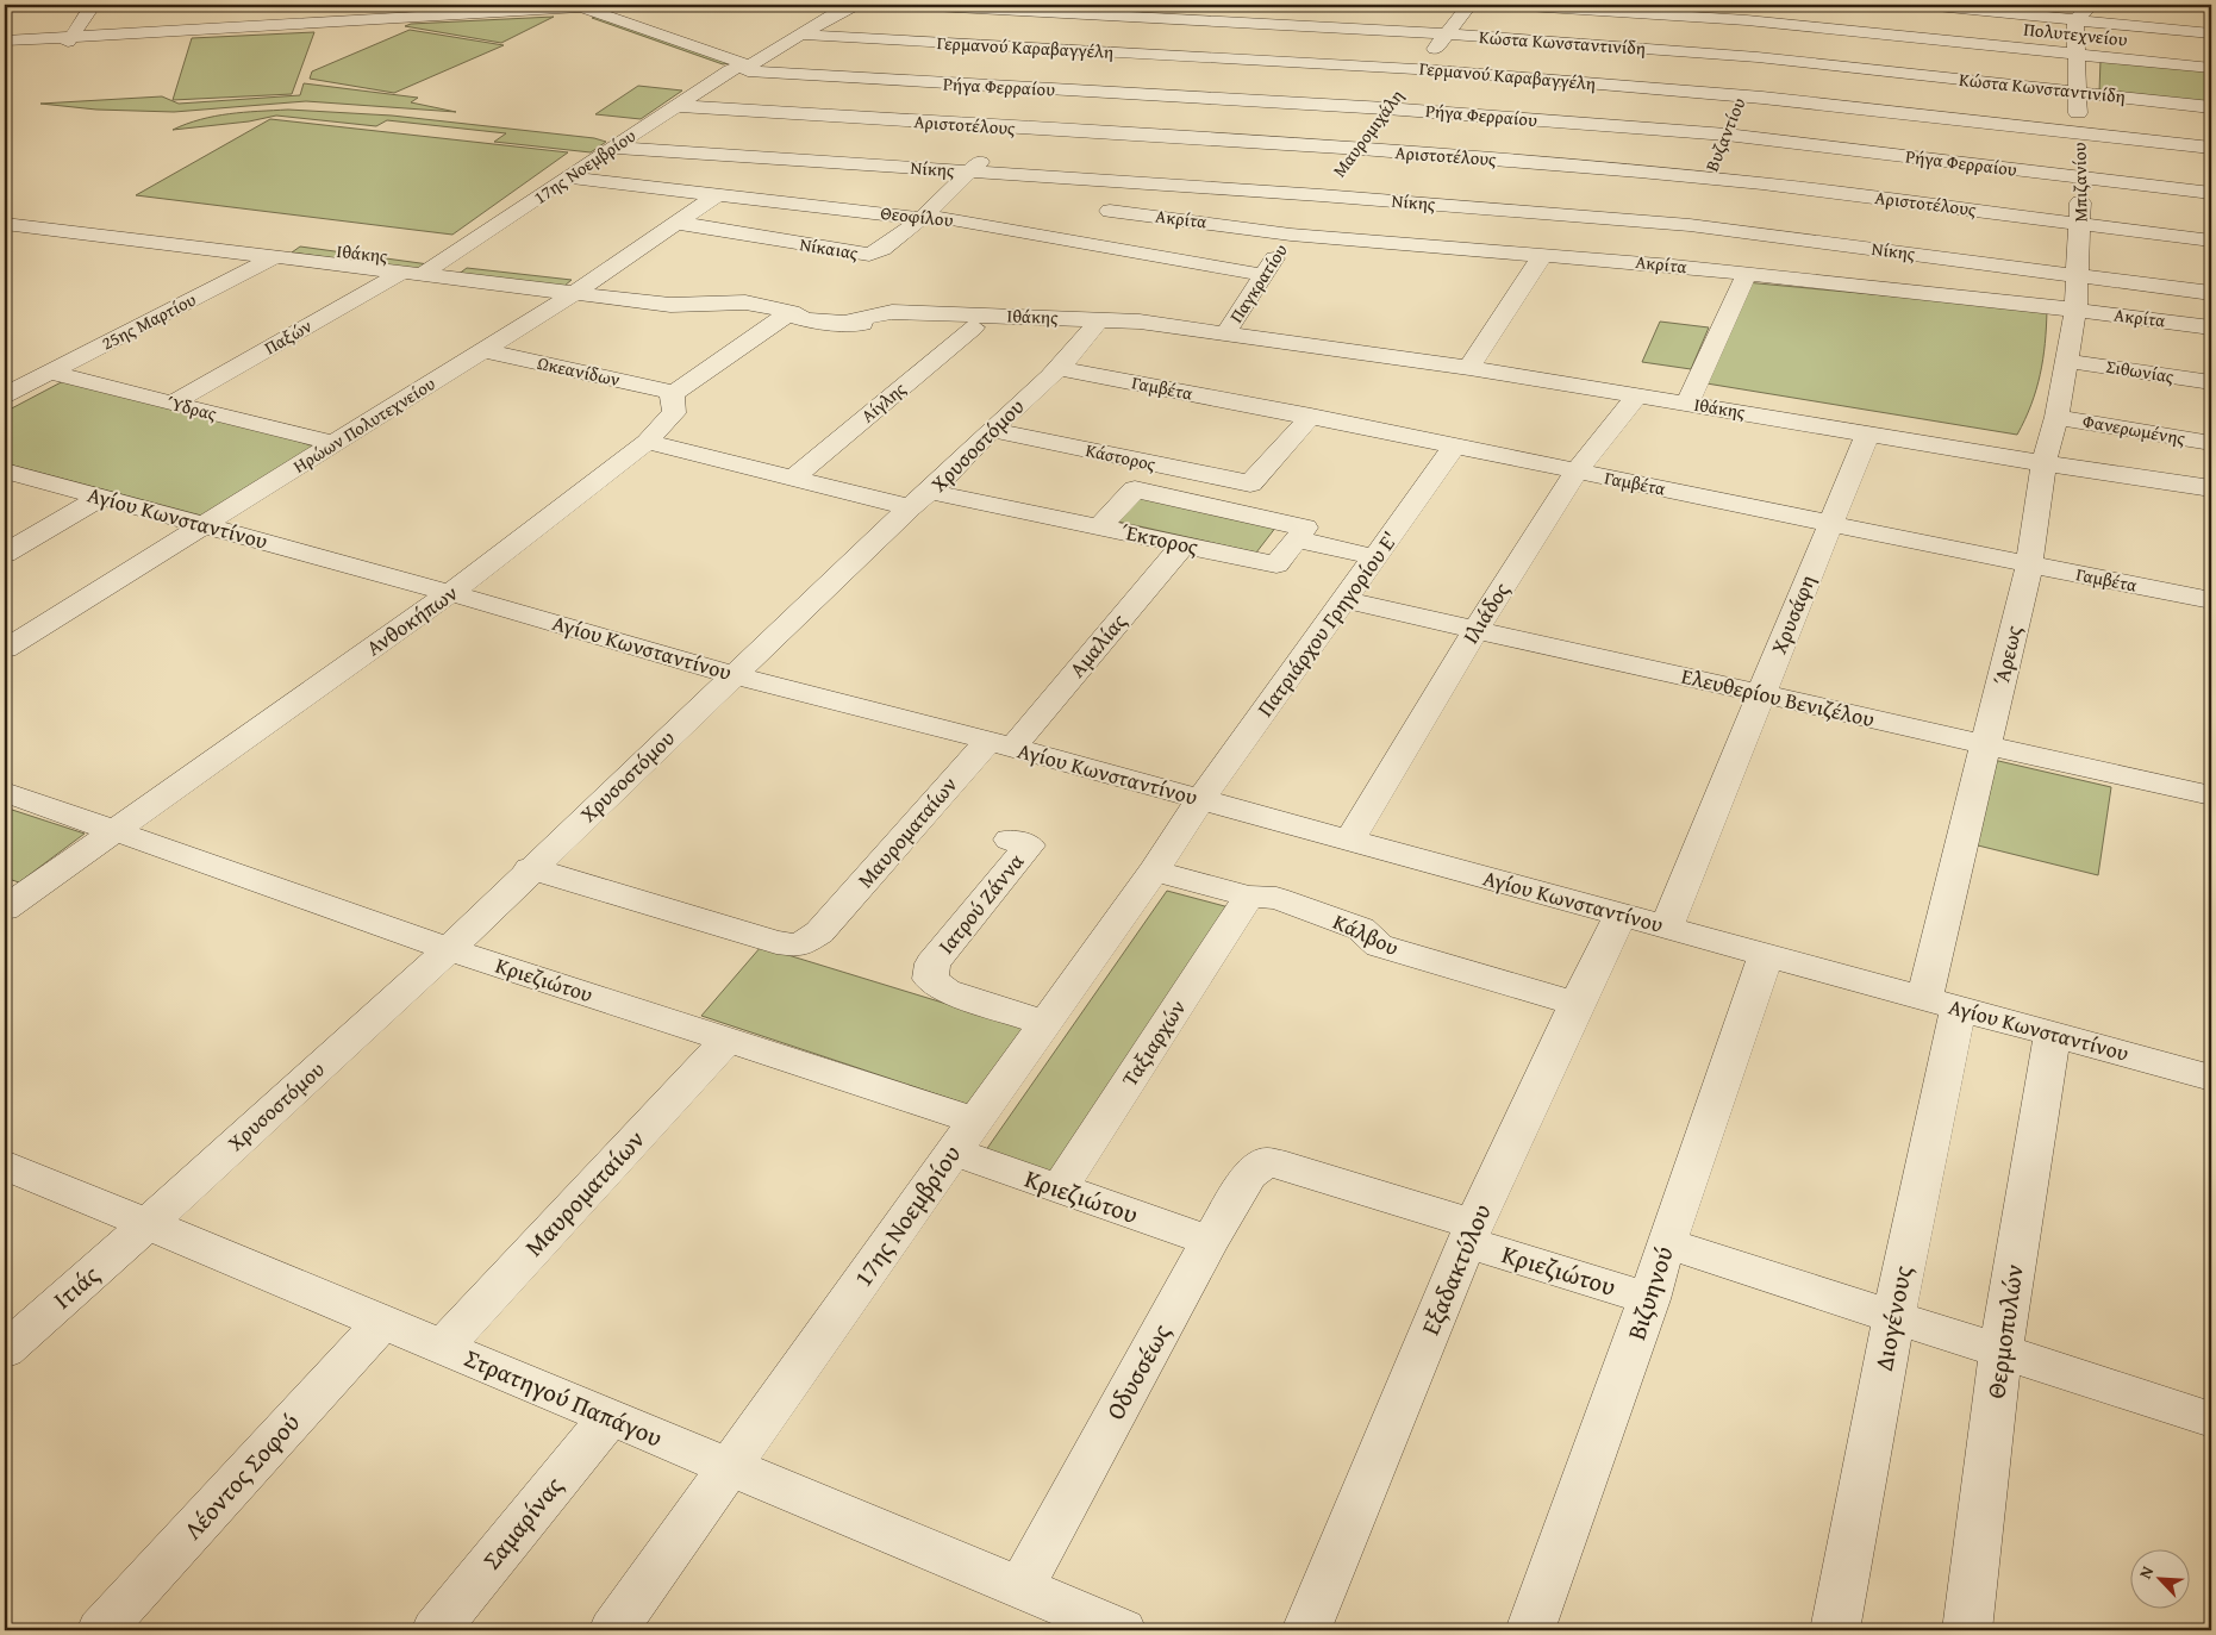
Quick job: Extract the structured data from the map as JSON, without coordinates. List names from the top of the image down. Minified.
{"streets":{"street":["Πολυτεχνείου","Κώστα Κωνσταντινίδη","Γερμανού Καραβαγγέλη","Ρήγα Φερραίου","Αριστοτέλους","Μαυρομιχάλη","Βυζαντίου","17ης Νοεμβρίου","Νίκης","Μπιζανίου","Θεοφίλου","Ακρίτα","Νίκαιας","Ιθάκης","Παγκρατίου","25ης Μαρτίου","Παξών","Ωκεανίδων","Σιθωνίας","Γαμβέτα","Αίγλης","Ύδρας","Ηρώων Πολυτεχνείου","Φανερωμένης","Χρυσοστόμου","Κάστορος","Αγίου Κωνσταντίνου","Έκτορος","Ιλιάδος","Χρυσάφη","Ανθοκήπων","Πατριάρχου Γρηγορίου Ε'","Αμαλίας","Άρεως","Ελευθερίου Βενιζέλου","Μαυροματαίων","Ιατρού Ζάννα","Κάλβου","Κριεζιώτου","Ταξιαρχών","Εξαδακτύλου","Ιτιάς","Βιζυηνού","Διογένους","Θερμοπυλών","Οδυσσέως","Στρατηγού Παπάγου","Λέοντος Σοφού","Σαμαρίνας"]},"crossings":[["Πολυτεχνείου","Βυζαντίου"],["Πολυτεχνείου","Μπιζανίου"],["Κώστα Κωνσταντινίδη","Μαυρομιχάλη"],["Κώστα Κωνσταντινίδη","Βυζαντίου"],["Κώστα Κωνσταντινίδη","Μπιζανίου"],["Κώστα Κωνσταντινίδη","Νίκαιας"],["Γερμανού Καραβαγγέλη","Μαυρομιχάλη"],["Γερμανού Καραβαγγέλη","Βυζαντίου"],["Γερμανού Καραβαγγέλη","17ης Νοεμβρίου"],["Γερμανού Καραβαγγέλη","Μπιζανίου"],["Γερμανού Καραβαγγέλη","Νίκαιας"],["Ρήγα Φερραίου","Μαυρομιχάλη"],["Ρήγα Φερραίου","Βυζαντίου"],["Ρήγα Φερραίου","17ης Νοεμβρίου"],["Ρήγα Φερραίου","Μπιζανίου"],["Ρήγα Φερραίου","Νίκαιας"],["Αριστοτέλους","Μαυρομιχάλη"],["Αριστοτέλους","Βυζαντίου"],["Αριστοτέλους","17ης Νοεμβρίου"],["Αριστοτέλους","Μπιζανίου"],["Αριστοτέλους","Νίκαιας"],["Βυζαντίου","Νίκης"],["Βυζαντίου","Ακρίτα"],["17ης Νοεμβρίου","Νίκης"],["17ης Νοεμβρίου","Θεοφίλου"],["17ης Νοεμβρίου","Ιθάκης"],["17ης Νοεμβρίου","Παξών"],["17ης Νοεμβρίου","Αγίου Κωνσταντίνου"],["17ης Νοεμβρίου","Πατριάρχου Γρηγορίου Ε'"],["17ης Νοεμβρίου","Ιατρού Ζάννα"],["17ης Νοεμβρίου","Κάλβου"],["17ης Νοεμβρίου","Κριεζιώτου"],["17ης Νοεμβρίου","Στρατηγού Παπάγου"],["Νίκης","Μπιζανίου"],["Νίκης","Ακρίτα"],["Νίκης","Νίκαιας"],["Νίκης","Παγκρατίου"],["Μπιζανίου","Ακρίτα"],["Μπιζανίου","Άρεως"],["Θεοφίλου","Νίκαιας"],["Θεοφίλου","Παγκρατίου"],["Θεοφίλου","Ηρώων Πολυτεχνείου"],["Ακρίτα","Παγκρατίου"],["Ακρίτα","Άρεως"],["Νίκαιας","Ηρώων Πολυτεχνείου"],["Ιθάκης","Παγκρατίου"],["Ιθάκης","25ης Μαρτίου"],["Ιθάκης","Παξών"],["Ιθάκης","Αίγλης"],["Ιθάκης","Ηρώων Πολυτεχνείου"],["Ιθάκης","Χρυσοστόμου"],["Ιθάκης","Ιλιάδος"],["Ιθάκης","Χρυσάφη"],["Ιθάκης","Άρεως"],["25ης Μαρτίου","Ύδρας"],["Παξών","Ύδρας"],["Ωκεανίδων","Ηρώων Πολυτεχνείου"],["Ωκεανίδων","Ανθοκήπων"],["Σιθωνίας","Άρεως"],["Γαμβέτα","Χρυσοστόμου"],["Γαμβέτα","Κάστορος"],["Γαμβέτα","Ιλιάδος"],["Γαμβέτα","Χρυσάφη"],["Γαμβέτα","Πατριάρχου Γρηγορίου Ε'"],["Γαμβέτα","Άρεως"],["Αίγλης","Έκτορος"],["Ύδρας","Ηρώων Πολυτεχνείου"],["Ηρώων Πολυτεχνείου","Αγίου Κωνσταντίνου"],["Φανερωμένης","Άρεως"],["Χρυσοστόμου","Κάστορος"],["Χρυσοστόμου","Αγίου Κωνσταντίνου"],["Χρυσοστόμου","Έκτορος"],["Χρυσοστόμου","Μαυροματαίων"],["Χρυσοστόμου","Κριεζιώτου"],["Χρυσοστόμου","Ιτιάς"],["Χρυσοστόμου","Στρατηγού Παπάγου"],["Αγίου Κωνσταντίνου","Ιλιάδος"],["Αγίου Κωνσταντίνου","Χρυσάφη"],["Αγίου Κωνσταντίνου","Ανθοκήπων"],["Αγίου Κωνσταντίνου","Πατριάρχου Γρηγορίου Ε'"],["Αγίου Κωνσταντίνου","Αμαλίας"],["Αγίου Κωνσταντίνου","Άρεως"],["Αγίου Κωνσταντίνου","Μαυροματαίων"],["Αγίου Κωνσταντίνου","Εξαδακτύλου"],["Αγίου Κωνσταντίνου","Βιζυηνού"],["Αγίου Κωνσταντίνου","Διογένους"],["Αγίου Κωνσταντίνου","Θερμοπυλών"],["Έκτορος","Ανθοκήπων"],["Έκτορος","Αμαλίας"],["Ιλιάδος","Ελευθερίου Βενιζέλου"],["Χρυσάφη","Ελευθερίου Βενιζέλου"],["Ανθοκήπων","Κριεζιώτου"],["Πατριάρχου Γρηγορίου Ε'","Ελευθερίου Βενιζέλου"],["Αμαλίας","Μαυροματαίων"],["Άρεως","Ελευθερίου Βενιζέλου"],["Άρεως","Διογένους"],["Μαυροματαίων","Κριεζιώτου"],["Μαυροματαίων","Στρατηγού Παπάγου"],["Κάλβου","Ταξιαρχών"],["Κάλβου","Εξαδακτύλου"],["Κριεζιώτου","Ταξιαρχών"],["Κριεζιώτου","Εξαδακτύλου"],["Κριεζιώτου","Βιζυηνού"],["Κριεζιώτου","Οδυσσέως"],["Ιτιάς","Στρατηγού Παπάγου"],["Οδυσσέως","Στρατηγού Παπάγου"],["Στρατηγού Παπάγου","Λέοντος Σοφού"],["Στρατηγού Παπάγου","Σαμαρίνας"]],"north":"top left"}
